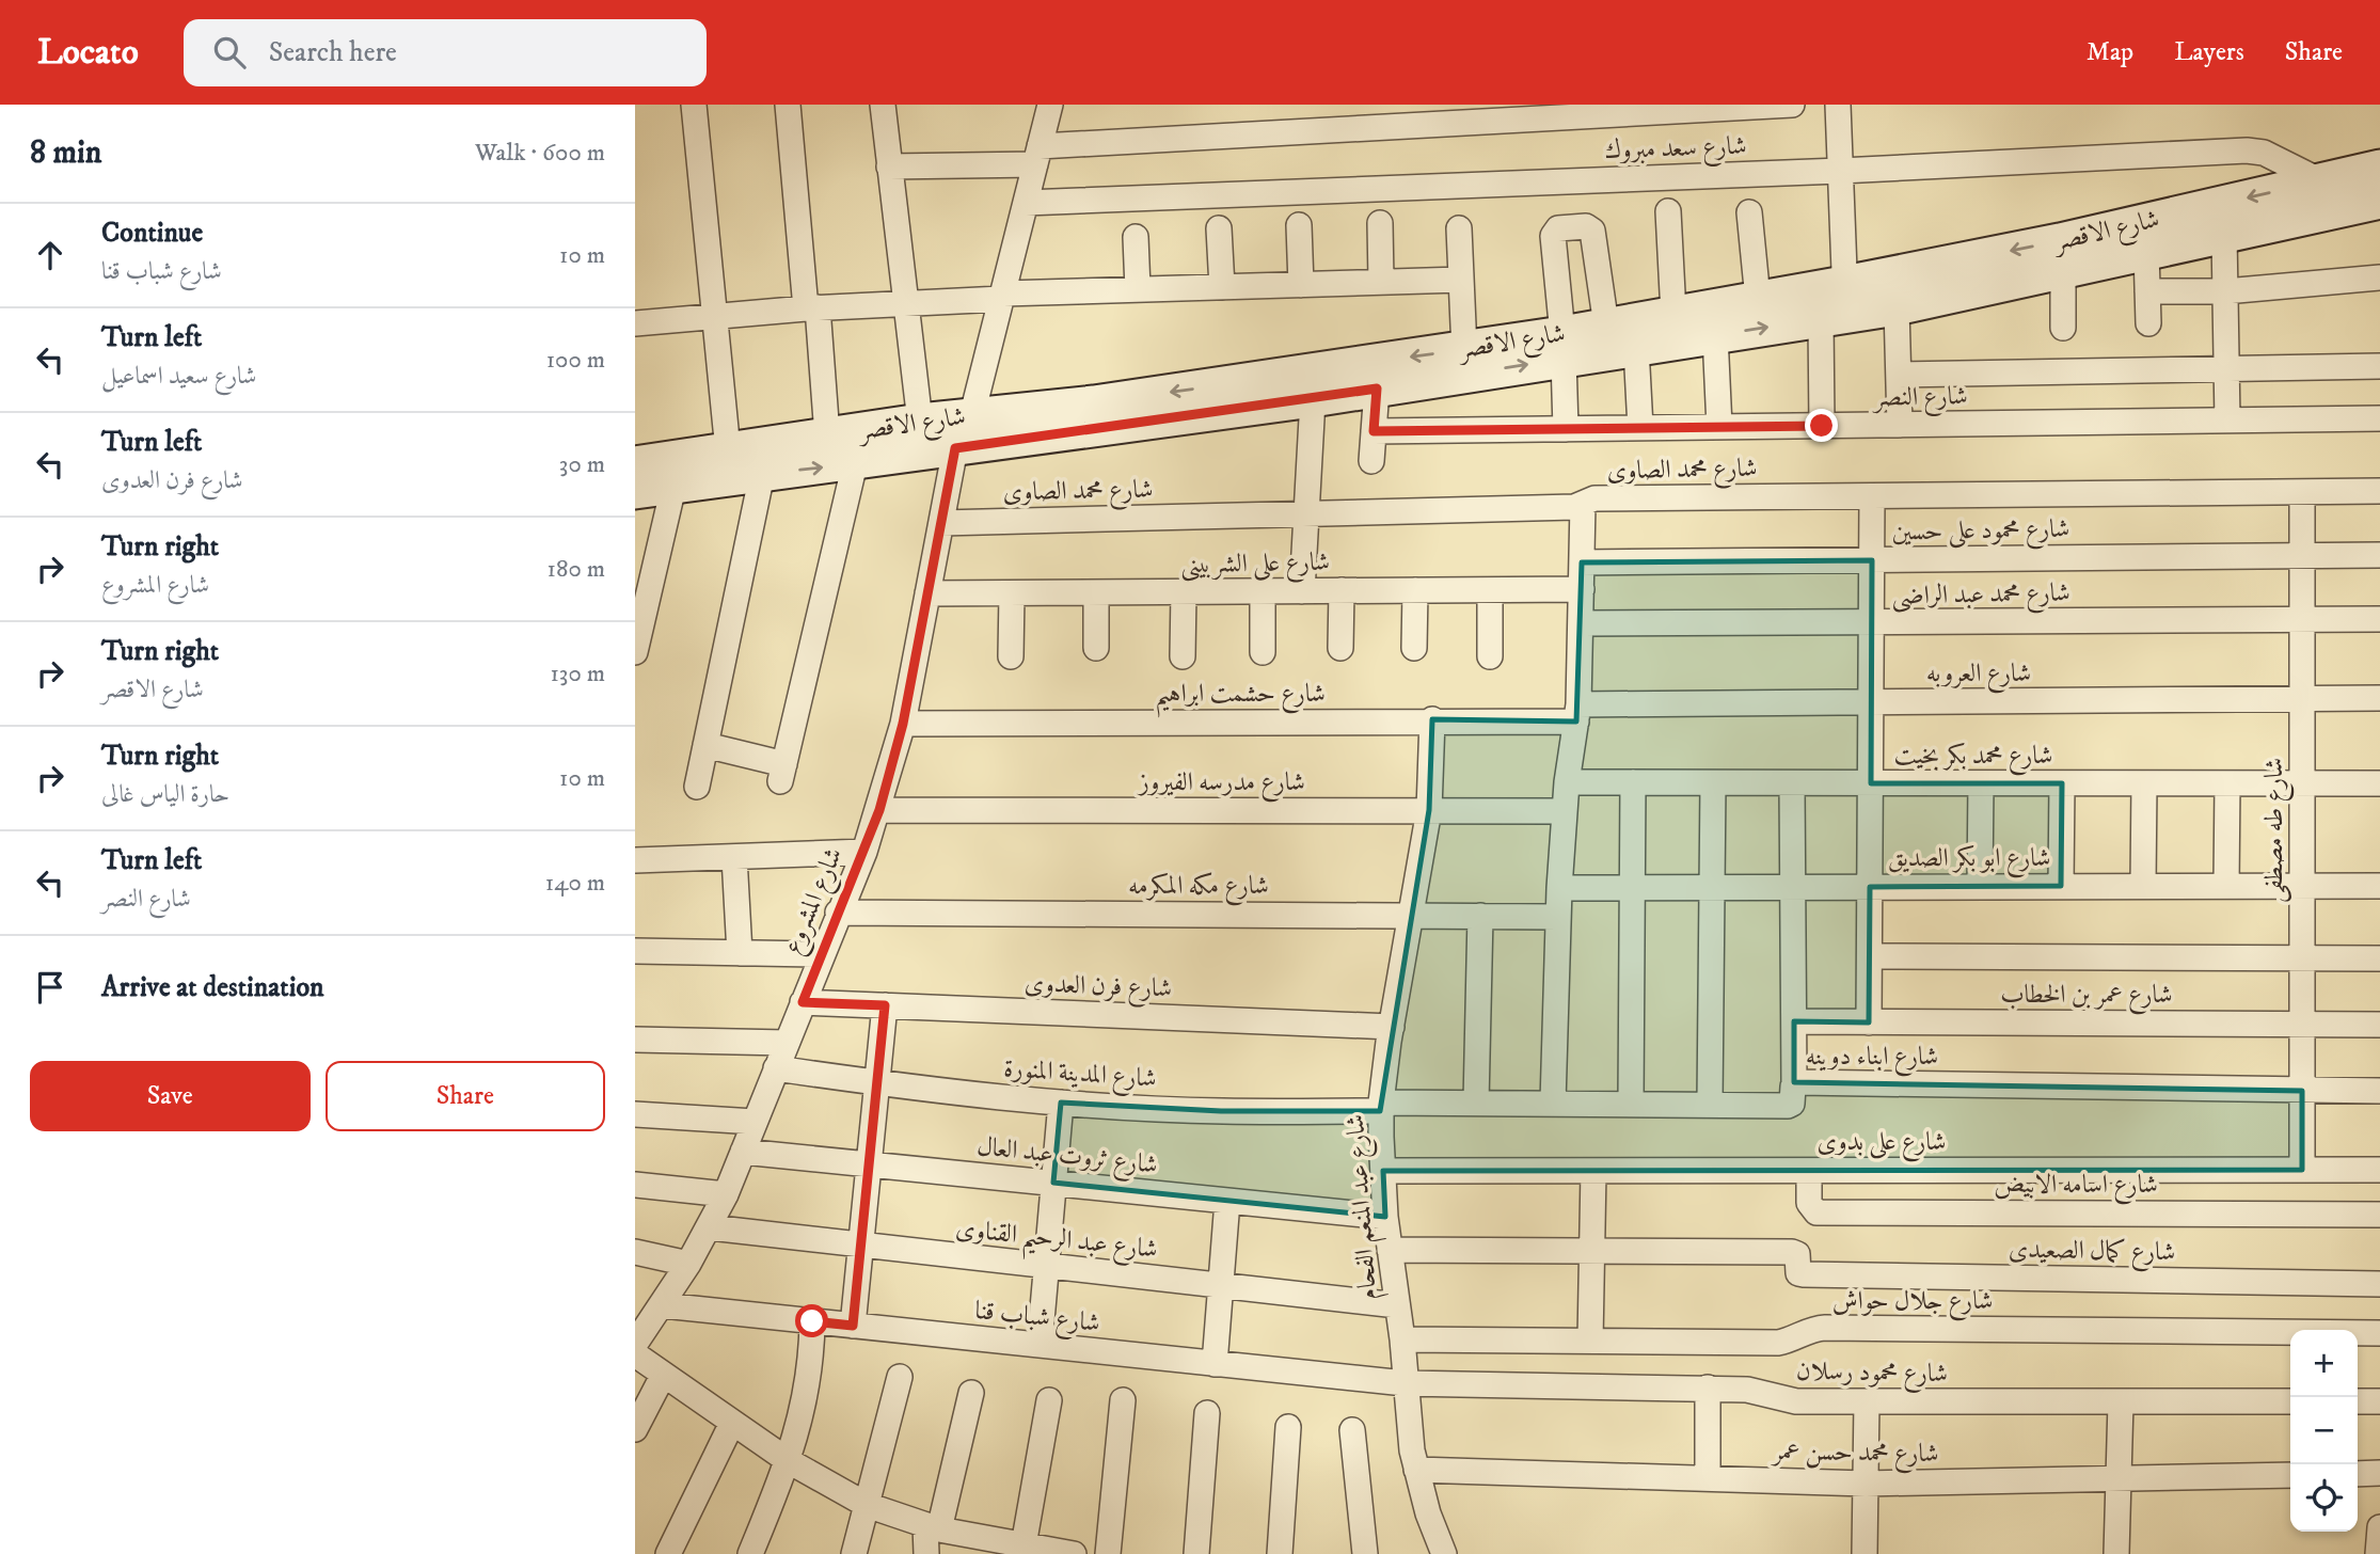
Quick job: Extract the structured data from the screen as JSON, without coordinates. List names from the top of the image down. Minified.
{"streets":{"street":["شارع سعد مبروك","شارع الاقصر","شارع النصر","شارع محمد الصاوى","شارع محمود على حسين","شارع على الشربينى","شارع محمد عبد الراضى","شارع العروبه","شارع حشمت ابراهيم","شارع محمد بكر بخيت","شارع مدرسه الفيروز","شارع طه مصطفى","شارع ابو بكر الصديق","شارع مكه المكرمه","شارع المشروع","شارع فرن العدوى","شارع عمر بن الخطاب","شارع ابناء دوينه","شارع المدينة المنورة","شارع على بدوى","شارع ثروت عبد العال","شارع اسامه الابيض","شارع عبد المنعم الفحام","شارع عبد الرحيم القناوى","شارع كمال الصعيدى","شارع جلال حواش","شارع شباب قنا","شارع محمود رسلان","شارع محمد حسن عمر"]},"crossings":[["شارع سعد مبروك","شارع الاقصر"],["شارع الاقصر","شارع المشروع"],["شارع محمد الصاوى","شارع طه مصطفى"],["شارع محمد الصاوى","شارع المشروع"],["شارع محمود على حسين","شارع طه مصطفى"],["شارع على الشربينى","شارع المشروع"],["شارع محمد عبد الراضى","شارع طه مصطفى"],["شارع العروبه","شارع حشمت ابراهيم"],["شارع العروبه","شارع طه مصطفى"],["شارع حشمت ابراهيم","شارع المشروع"],["شارع حشمت ابراهيم","شارع عبد المنعم الفحام"],["شارع محمد بكر بخيت","شارع طه مصطفى"],["شارع مدرسه الفيروز","شارع المشروع"],["شارع مدرسه الفيروز","شارع عبد المنعم الفحام"],["شارع طه مصطفى","شارع ابو بكر الصديق"],["شارع طه مصطفى","شارع عمر بن الخطاب"],["شارع طه مصطفى","شارع ابناء دوينه"],["شارع طه مصطفى","شارع على بدوى"],["شارع مكه المكرمه","شارع المشروع"],["شارع مكه المكرمه","شارع عبد المنعم الفحام"],["شارع المشروع","شارع فرن العدوى"],["شارع المشروع","شارع المدينة المنورة"],["شارع المشروع","شارع ثروت عبد العال"],["شارع المشروع","شارع عبد الرحيم القناوى"],["شارع المشروع","شارع شباب قنا"],["شارع فرن العدوى","شارع عبد المنعم الفحام"],["شارع ابناء دوينه","شارع المدينة المنورة"],["شارع ابناء دوينه","شارع عبد المنعم الفحام"],["شارع المدينة المنورة","شارع عبد المنعم الفحام"],["شارع على بدوى","شارع اسامه الابيض"],["شارع على بدوى","شارع عبد المنعم الفحام"],["شارع ثروت عبد العال","شارع عبد المنعم الفحام"],["شارع عبد المنعم الفحام","شارع عبد الرحيم القناوى"],["شارع عبد المنعم الفحام","شارع جلال حواش"],["شارع عبد المنعم الفحام","شارع شباب قنا"],["شارع عبد المنعم الفحام","شارع محمود رسلان"],["شارع عبد المنعم الفحام","شارع محمد حسن عمر"],["شارع شباب قنا","شارع محمود رسلان"]],"page":{"header":"Locato","search":"Search here","nav":["Map","Layers","Share"],"heading":["8 min","Walk · 600 m"],"list":[["Continue","شارع شباب قنا","10 m"],["Turn left","شارع سعيد اسماعيل","100 m"],["Turn left","شارع فرن العدوى","30 m"],["Turn right","شارع المشروع","180 m"],["Turn right","شارع الاقصر","130 m"],["Turn right","حارة الياس غالى","10 m"],["Turn left","شارع النصر","140 m"],"Arrive at destination"],"buttons":["Save","Share"],"map_buttons":["+","−"]}}
